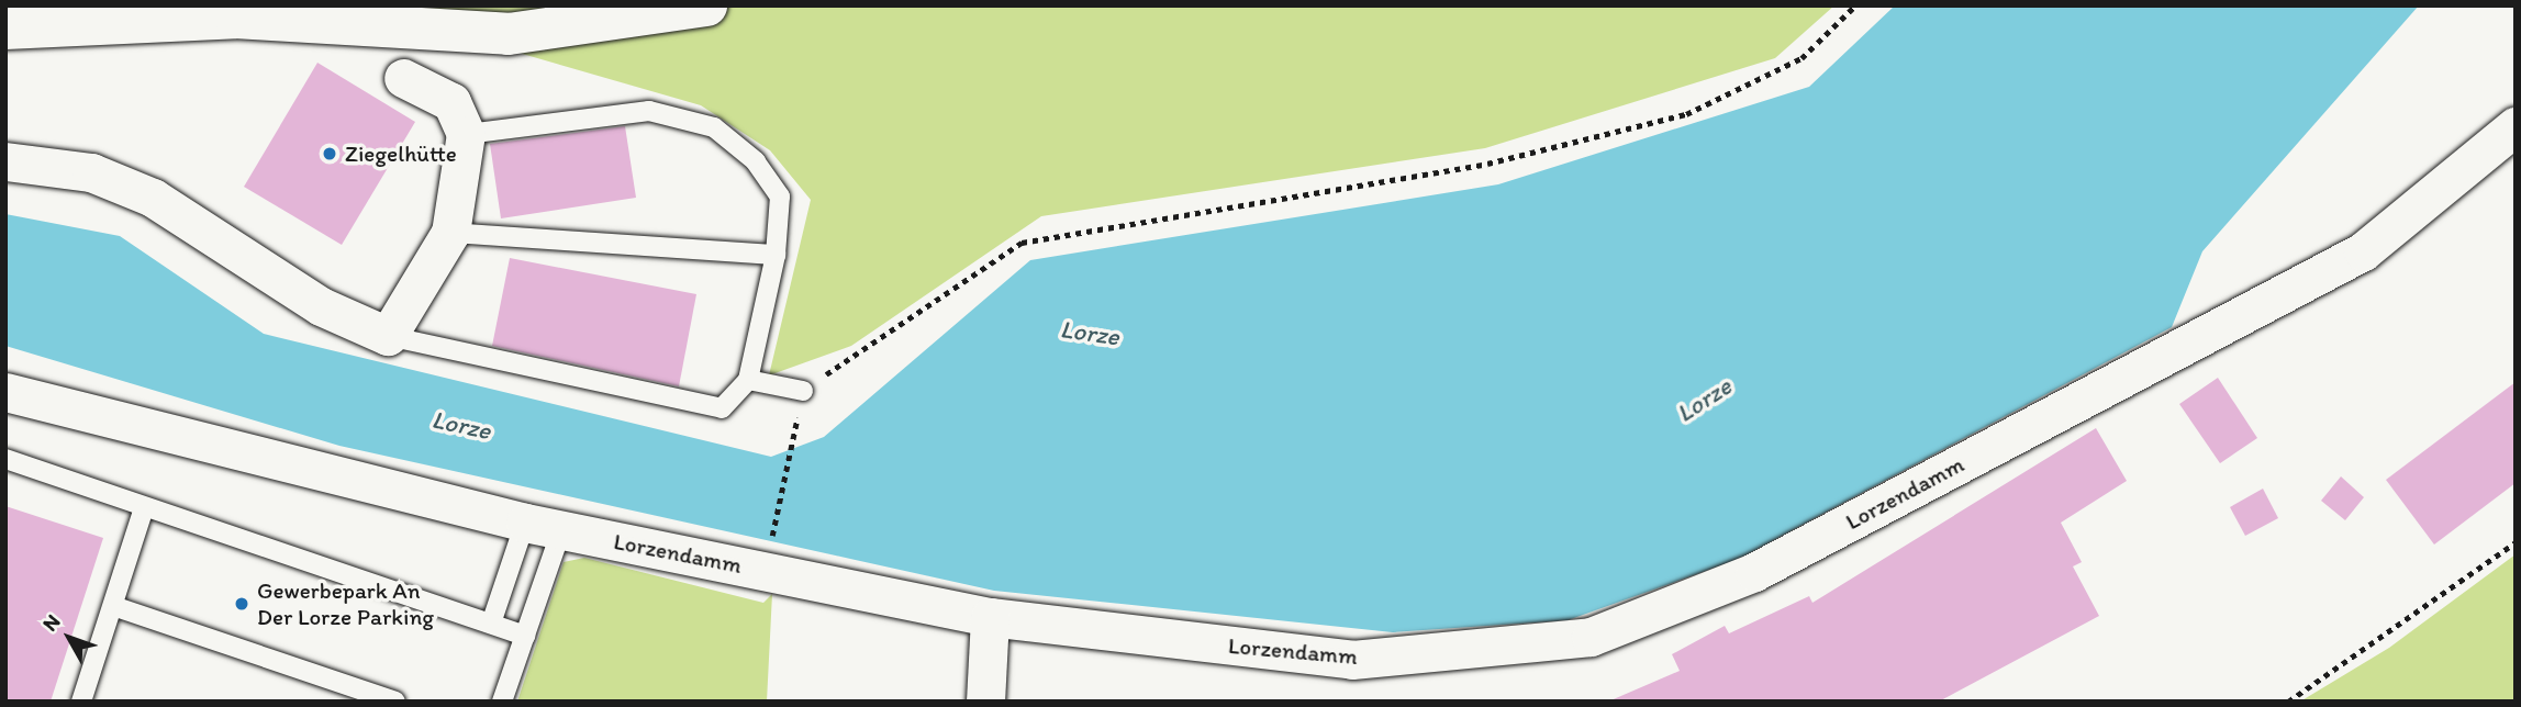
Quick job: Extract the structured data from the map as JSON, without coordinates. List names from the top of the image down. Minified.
{"streets":{"street":["Lorzendamm"]},"water":["Lorze"],"places":["Ziegelhütte","Gewerbepark An Der Lorze Parking"],"north":"top left"}
